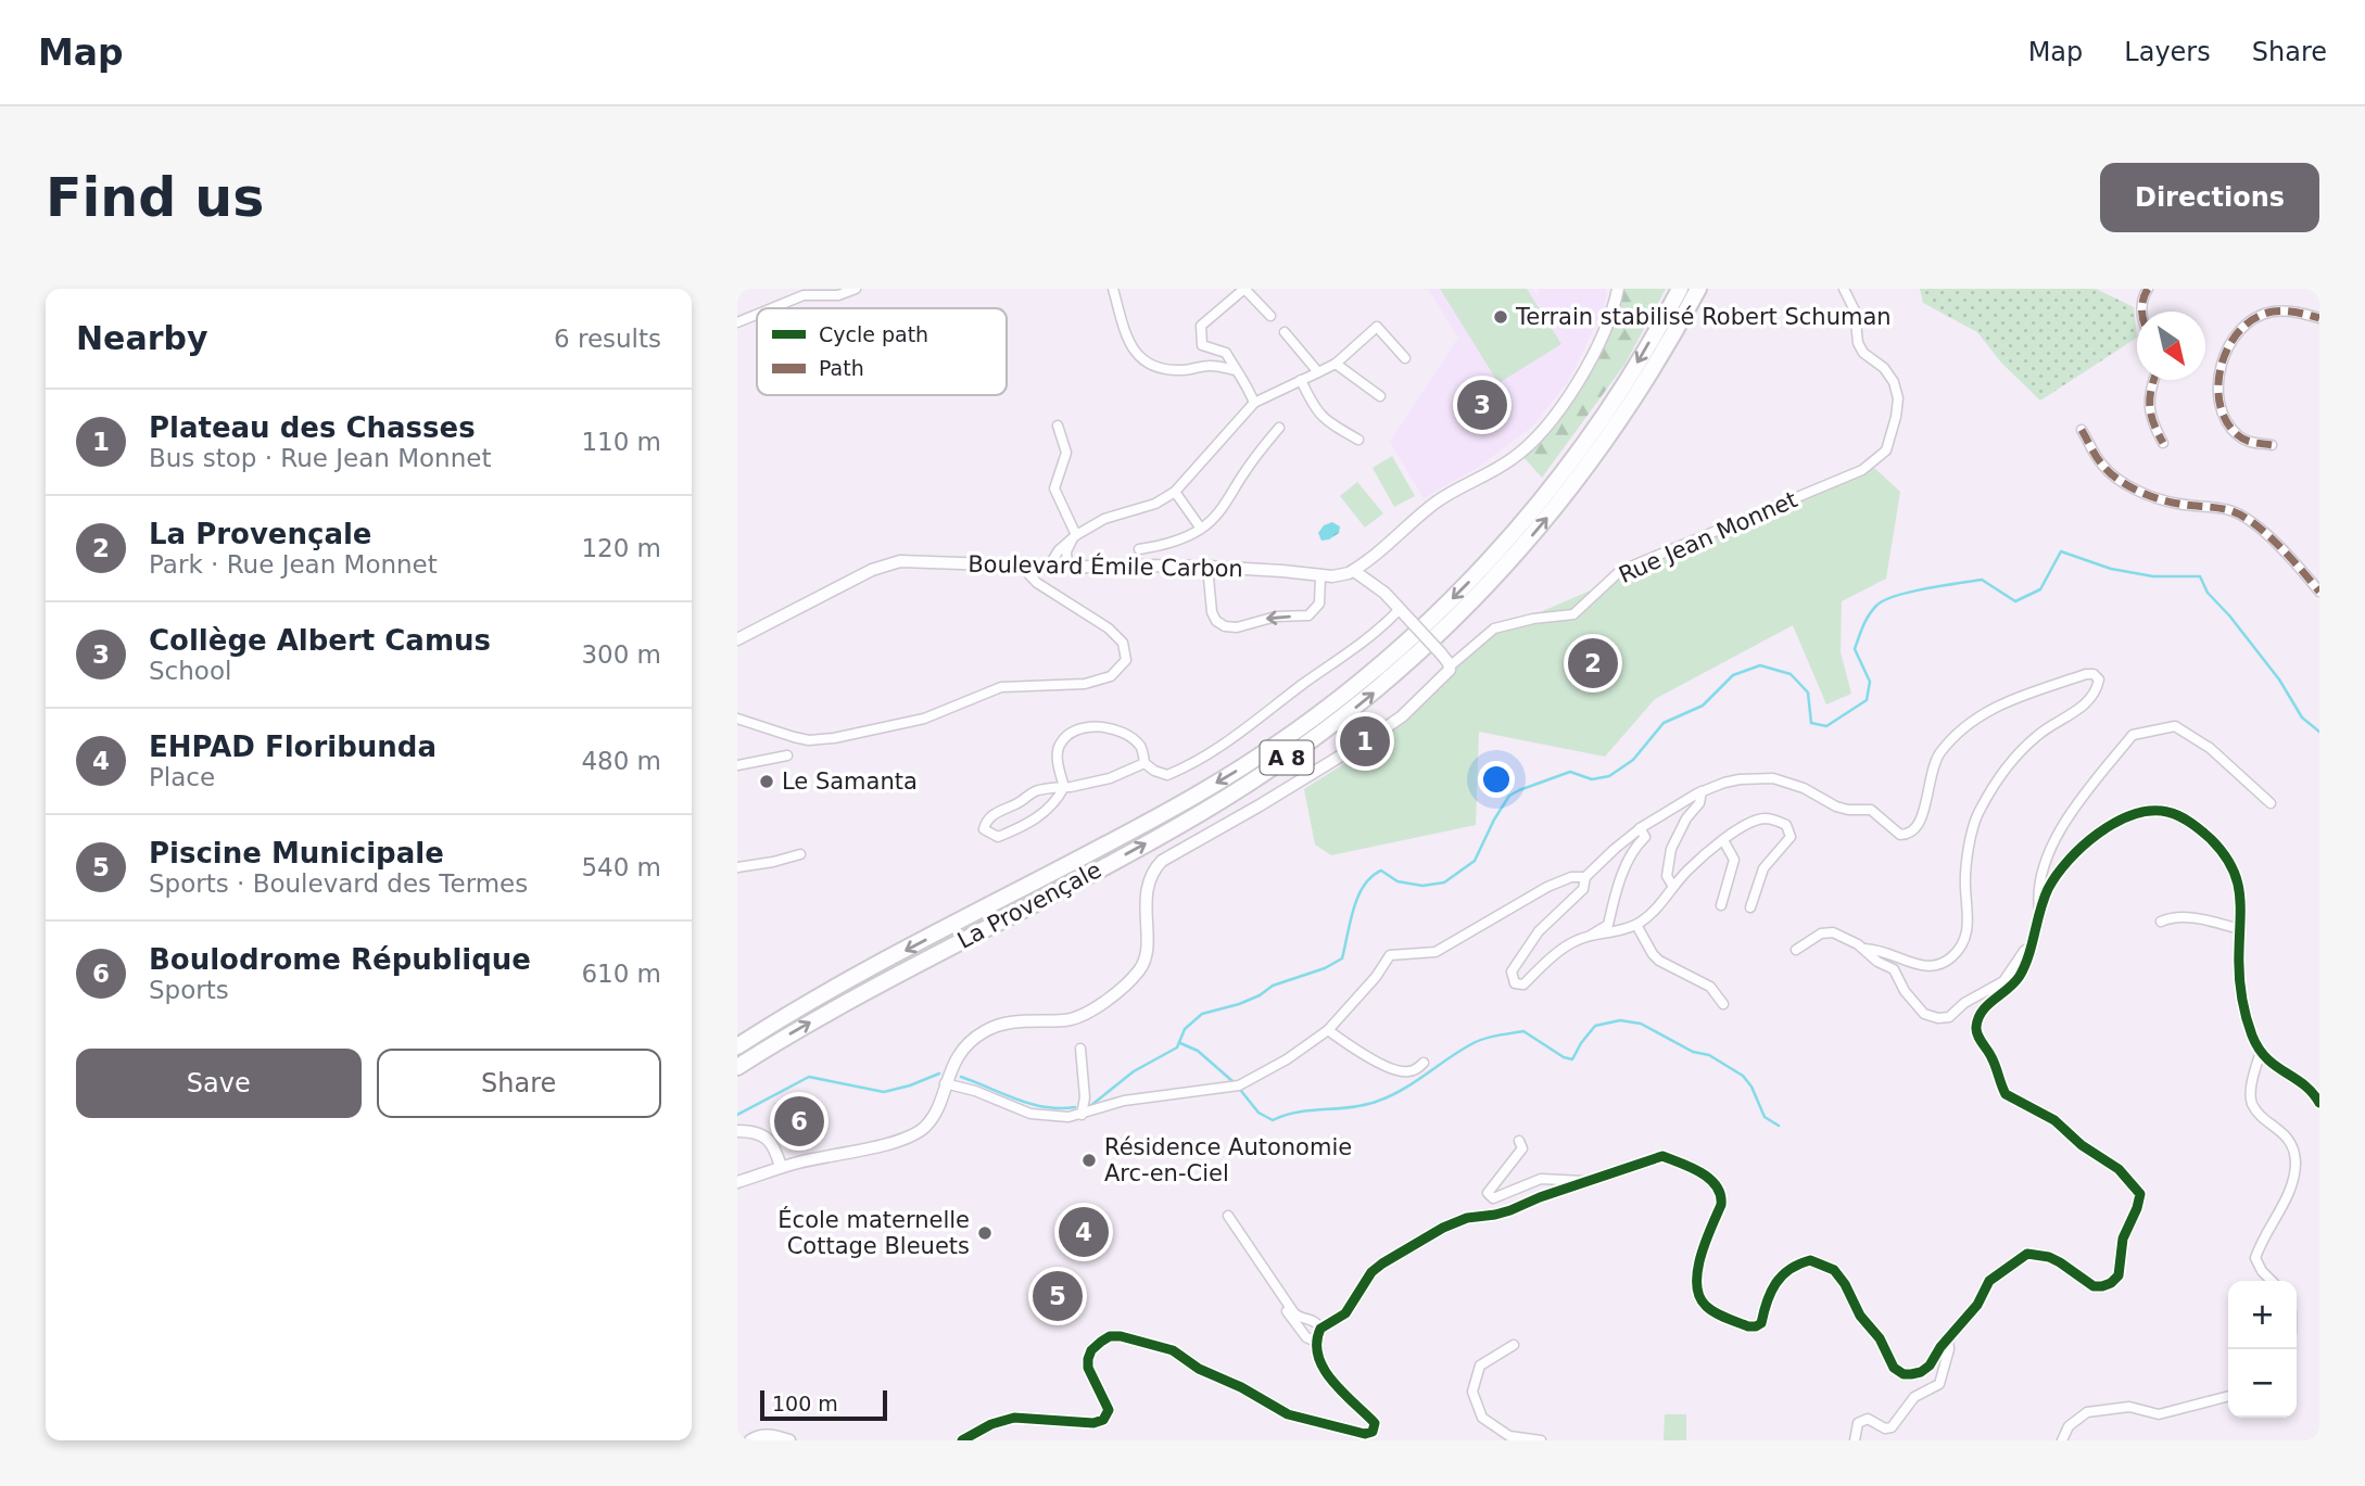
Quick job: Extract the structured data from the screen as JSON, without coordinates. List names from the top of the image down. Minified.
{"streets":{"highway":["A 8","La Provençale"],"street":["Rue Jean Monnet","Boulevard Émile Carbon"]},"places":["Terrain stabilisé Robert Schuman","Le Samanta","Résidence Autonomie Arc-en-Ciel","École maternelle Cottage Bleuets"],"legend":["Cycle path","Path"],"scale_bar":"100 m","north":"bottom right","page":{"header":"Map","nav":["Map","Layers","Share"],"buttons":["Directions",["Save","Share"]],"title":"Find us","heading":["Nearby","6 results"],"pins":["3","2","1","6","4","5"],"list":[{"mark":"1","name":"Plateau des Chasses","note":"Bus stop · Rue Jean Monnet","value":"110 m"},{"mark":"2","name":"La Provençale","note":"Park · Rue Jean Monnet","value":"120 m"},{"mark":"3","name":"Collège Albert Camus","note":"School","value":"300 m"},{"mark":"4","name":"EHPAD Floribunda","note":"Place","value":"480 m"},{"mark":"5","name":"Piscine Municipale","note":"Sports · Boulevard des Termes","value":"540 m"},{"mark":"6","name":"Boulodrome République","note":"Sports","value":"610 m"}],"map_buttons":["+","−"],"scale":"100 m"}}
